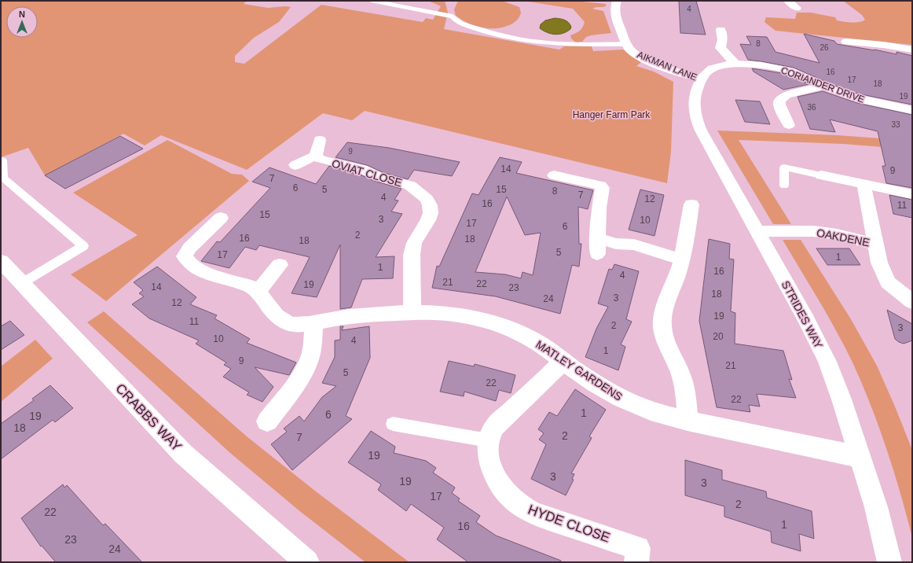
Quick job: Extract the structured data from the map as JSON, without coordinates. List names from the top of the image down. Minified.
{"streets":{"street":["AIKMAN LANE","CORIANDER DRIVE","OVIAT CLOSE","OAKDENE","STRIDES WAY","MATLEY GARDENS","CRABBS WAY","HYDE CLOSE"]},"crossings":[["AIKMAN LANE","CORIANDER DRIVE"],["AIKMAN LANE","STRIDES WAY"],["CORIANDER DRIVE","STRIDES WAY"],["OVIAT CLOSE","MATLEY GARDENS"],["OAKDENE","STRIDES WAY"],["STRIDES WAY","MATLEY GARDENS"],["MATLEY GARDENS","HYDE CLOSE"]],"parks":["Hanger Farm Park"],"house_numbers":["4","8","26","16","17","18","19","36","33","9","14","9","7","6","5","15","8","7","4","12","16","11","15","3","10","17","6","2","16","18","18","5","17","1","1","16","4","21","22","19","14","23","18","3","24","12","19","11","2","3","20","10","4","1","9","21","5","22","22","1","6","19","18","2","7","19","3","19","3","17","2","22","1","16","23","24"],"north":"top"}
